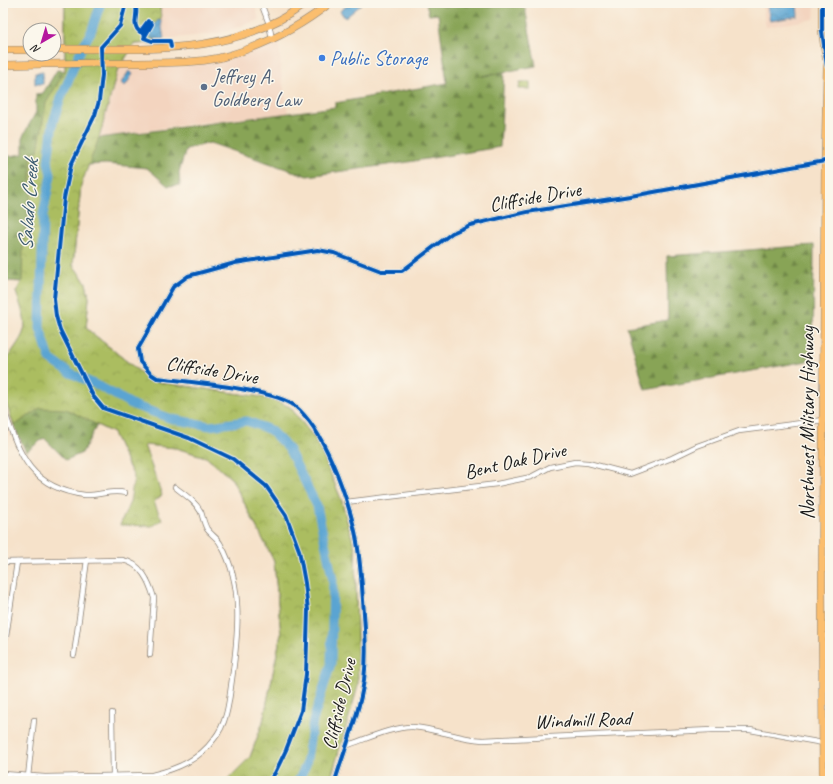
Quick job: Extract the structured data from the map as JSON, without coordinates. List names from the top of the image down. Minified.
{"streets":{"main road":["Northwest Military Highway"],"street":["Cliffside Drive","Bent Oak Drive","Windmill Road"]},"crossings":[["Cliffside Drive","Northwest Military Highway"],["Cliffside Drive","Bent Oak Drive"],["Cliffside Drive","Windmill Road"],["Northwest Military Highway","Bent Oak Drive"],["Northwest Military Highway","Windmill Road"]],"water":["Salado Creek"],"places":["Public Storage","Jeffrey A. Goldberg Law"],"north":"bottom left"}
